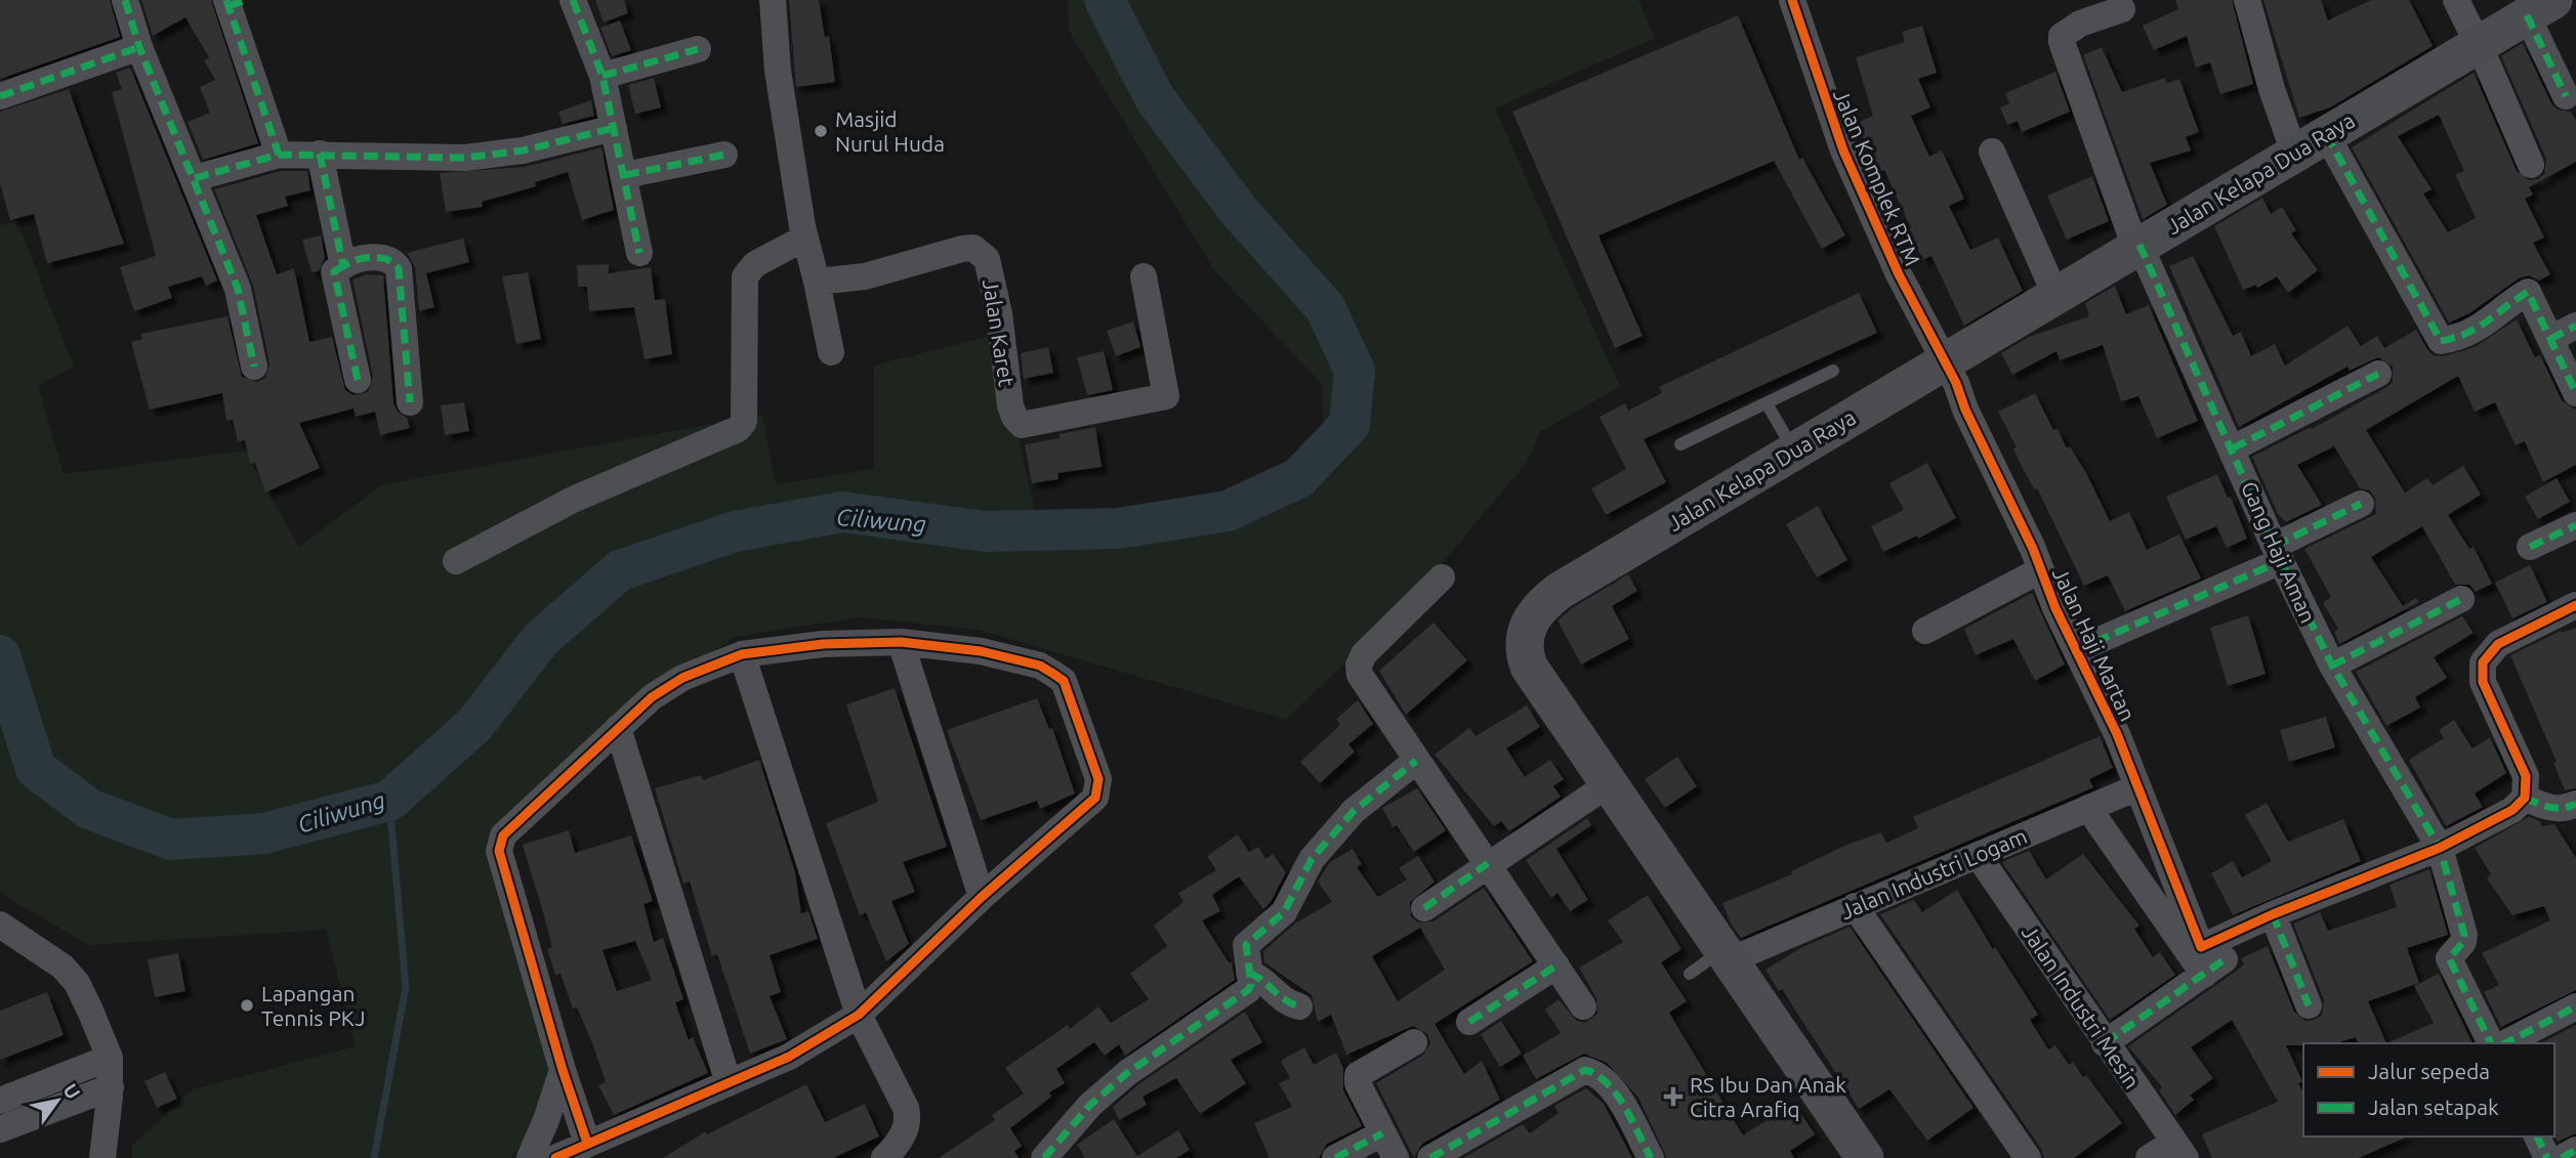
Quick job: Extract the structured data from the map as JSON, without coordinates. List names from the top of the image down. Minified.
{"streets":{"main road":["Jalan Kelapa Dua Raya"],"street":["Jalan Komplek RTM","Jalan Karet","Gang Haji Aman","Jalan Haji Martan","Jalan Industri Logam","Jalan Industri Mesin"]},"crossings":[["Jalan Kelapa Dua Raya","Jalan Komplek RTM"],["Jalan Kelapa Dua Raya","Gang Haji Aman"],["Jalan Kelapa Dua Raya","Jalan Haji Martan"],["Jalan Kelapa Dua Raya","Jalan Industri Logam"],["Jalan Komplek RTM","Jalan Haji Martan"],["Jalan Haji Martan","Jalan Industri Logam"],["Jalan Industri Logam","Jalan Industri Mesin"]],"water":["Ciliwung"],"places":{"other":["Masjid Nurul Huda","Lapangan Tennis PKJ"],"health":["RS Ibu Dan Anak Citra Arafiq"]},"legend":["Jalur sepeda","Jalan setapak"],"north":"top right"}
